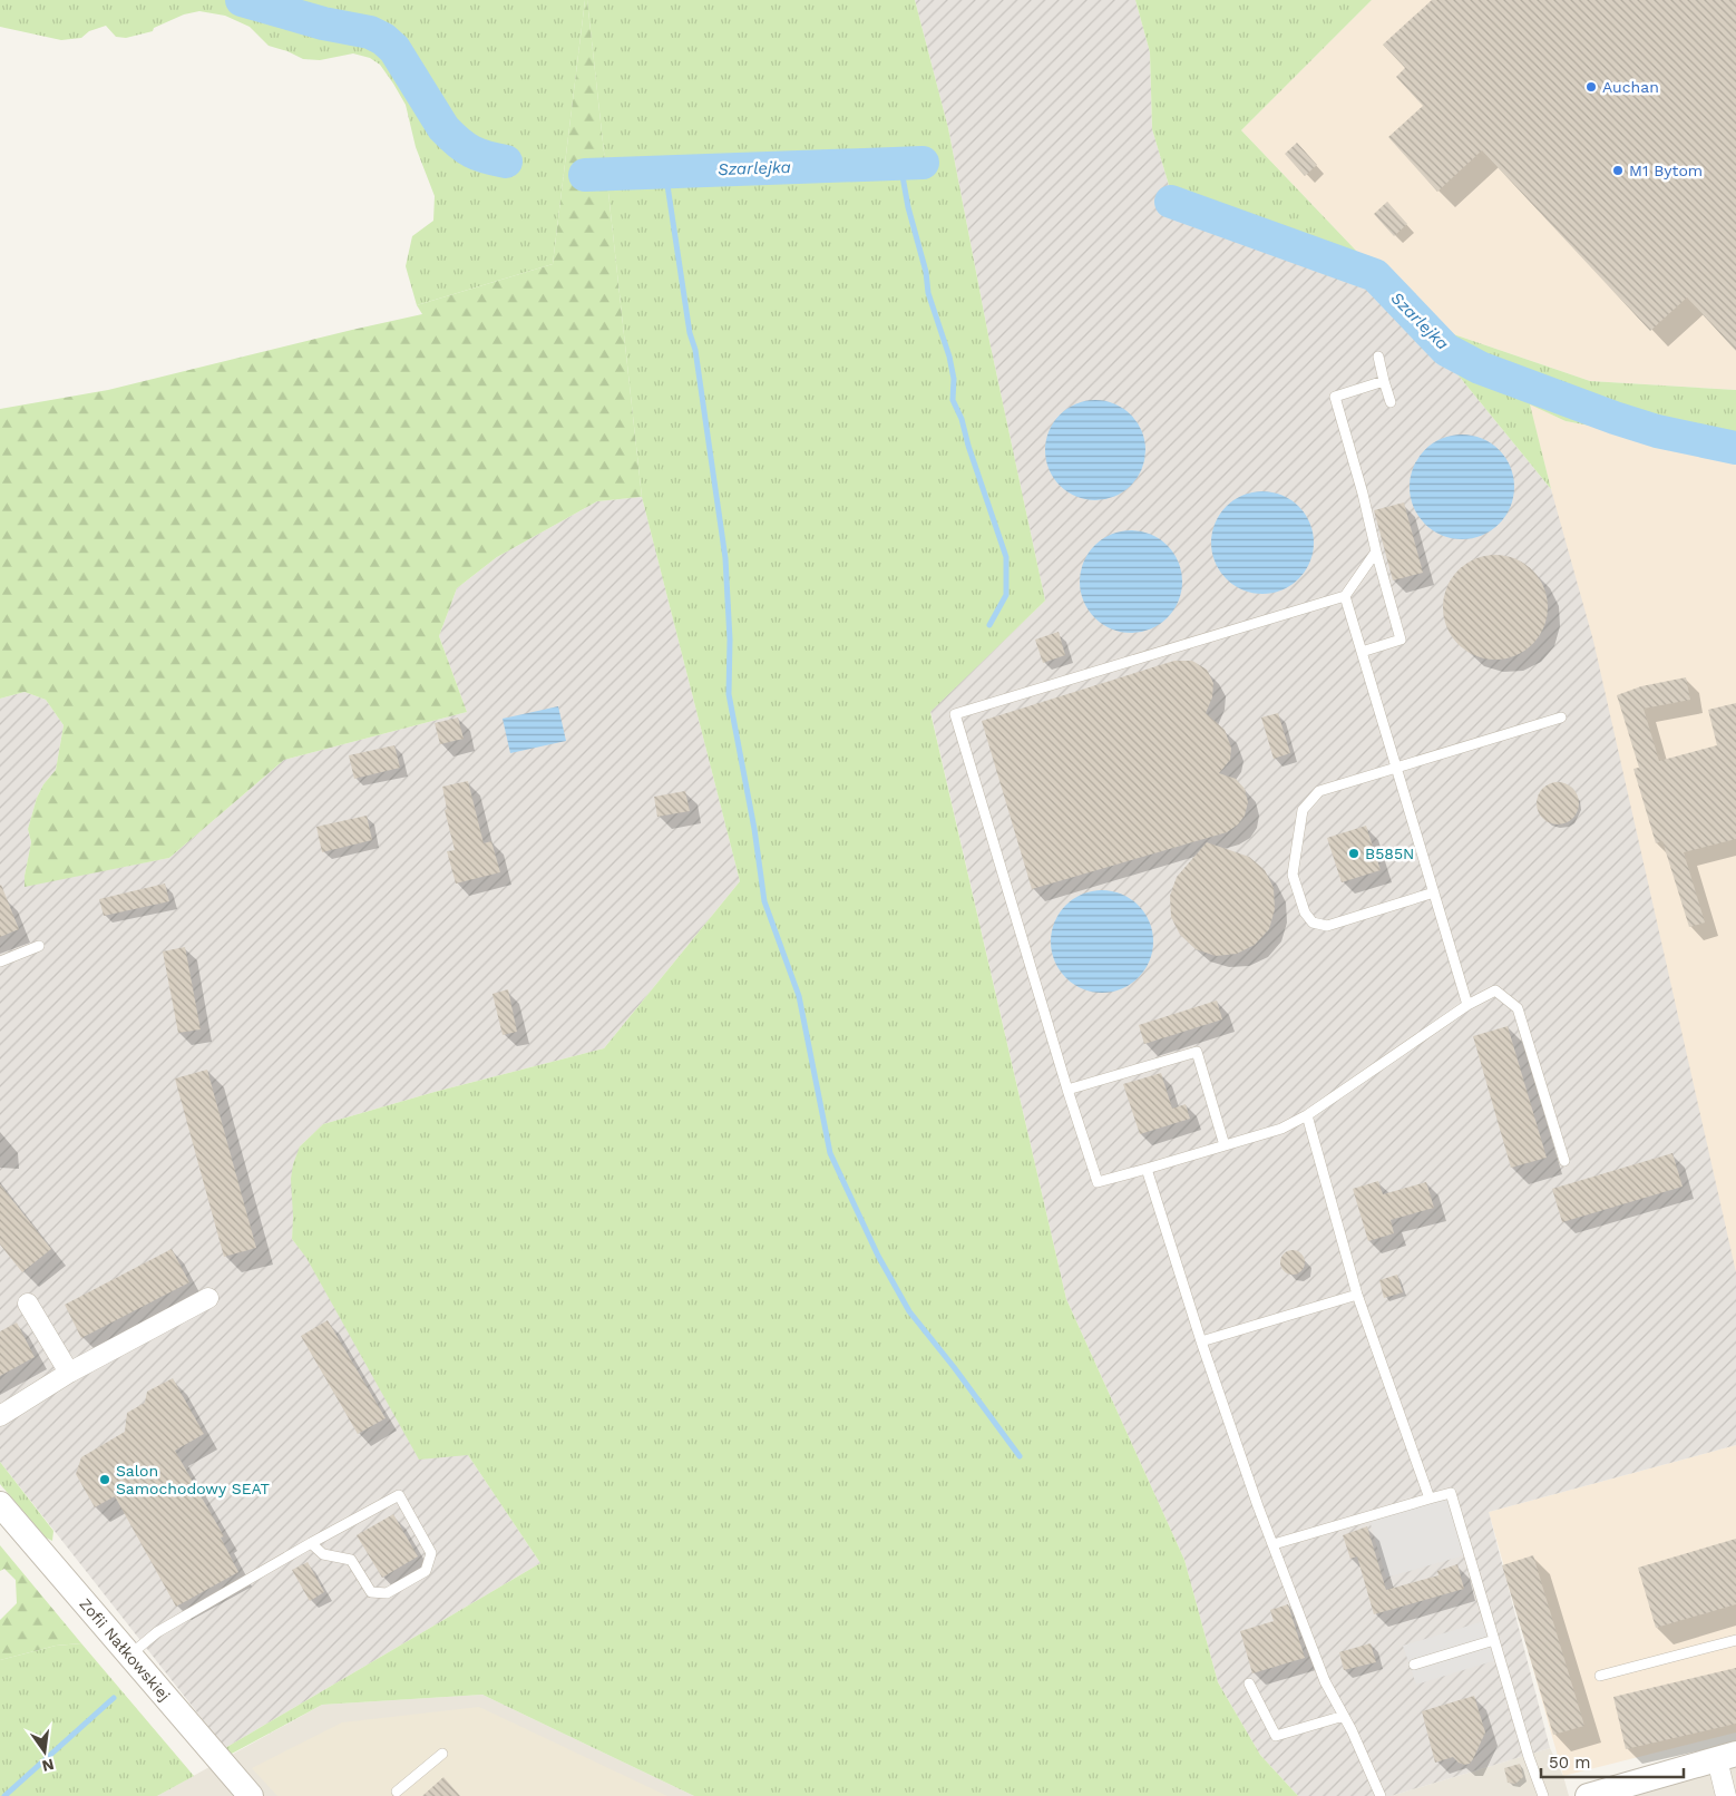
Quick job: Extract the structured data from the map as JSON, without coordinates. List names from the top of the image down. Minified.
{"streets":{"street":["Zofii Nałkowskiej"]},"water":["Szarlejka"],"places":["Auchan","M1 Bytom","B585N","Salon Samochodowy SEAT"],"scale_bar":"50 m","north":"bottom"}
